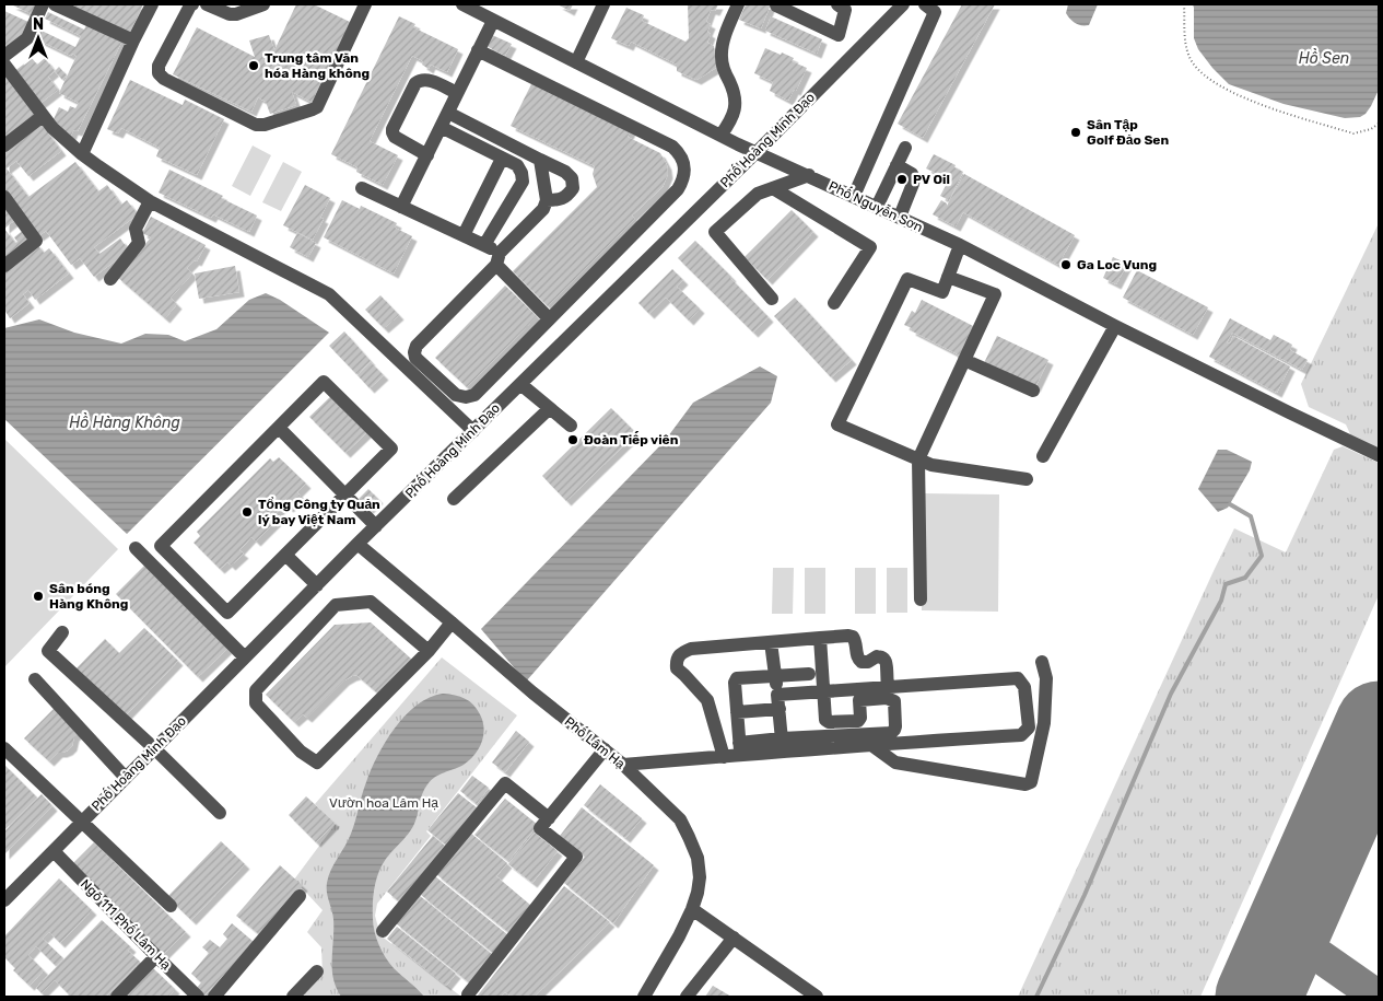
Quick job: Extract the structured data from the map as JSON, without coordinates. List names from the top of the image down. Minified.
{"streets":{"street":["Phố Hoàng Minh Đạo","Phố Nguyễn Sơn","Phố Lâm Hạ","Ngõ 111 Phố Lâm Hạ"]},"crossings":[["Phố Hoàng Minh Đạo","Phố Nguyễn Sơn"],["Phố Hoàng Minh Đạo","Phố Lâm Hạ"],["Phố Hoàng Minh Đạo","Ngõ 111 Phố Lâm Hạ"]],"water":["Hồ Sen","Hồ Hàng Không"],"parks":["Vườn hoa Lâm Hạ"],"places":["Trung tâm Văn hóa Hàng không","Sân Tập Golf Đảo Sen","PV Oil","Ga Loc Vung","Đoàn Tiếp viên","Tổng Công ty Quản lý bay Việt Nam","Sân bóng Hàng Không"],"north":"top"}
